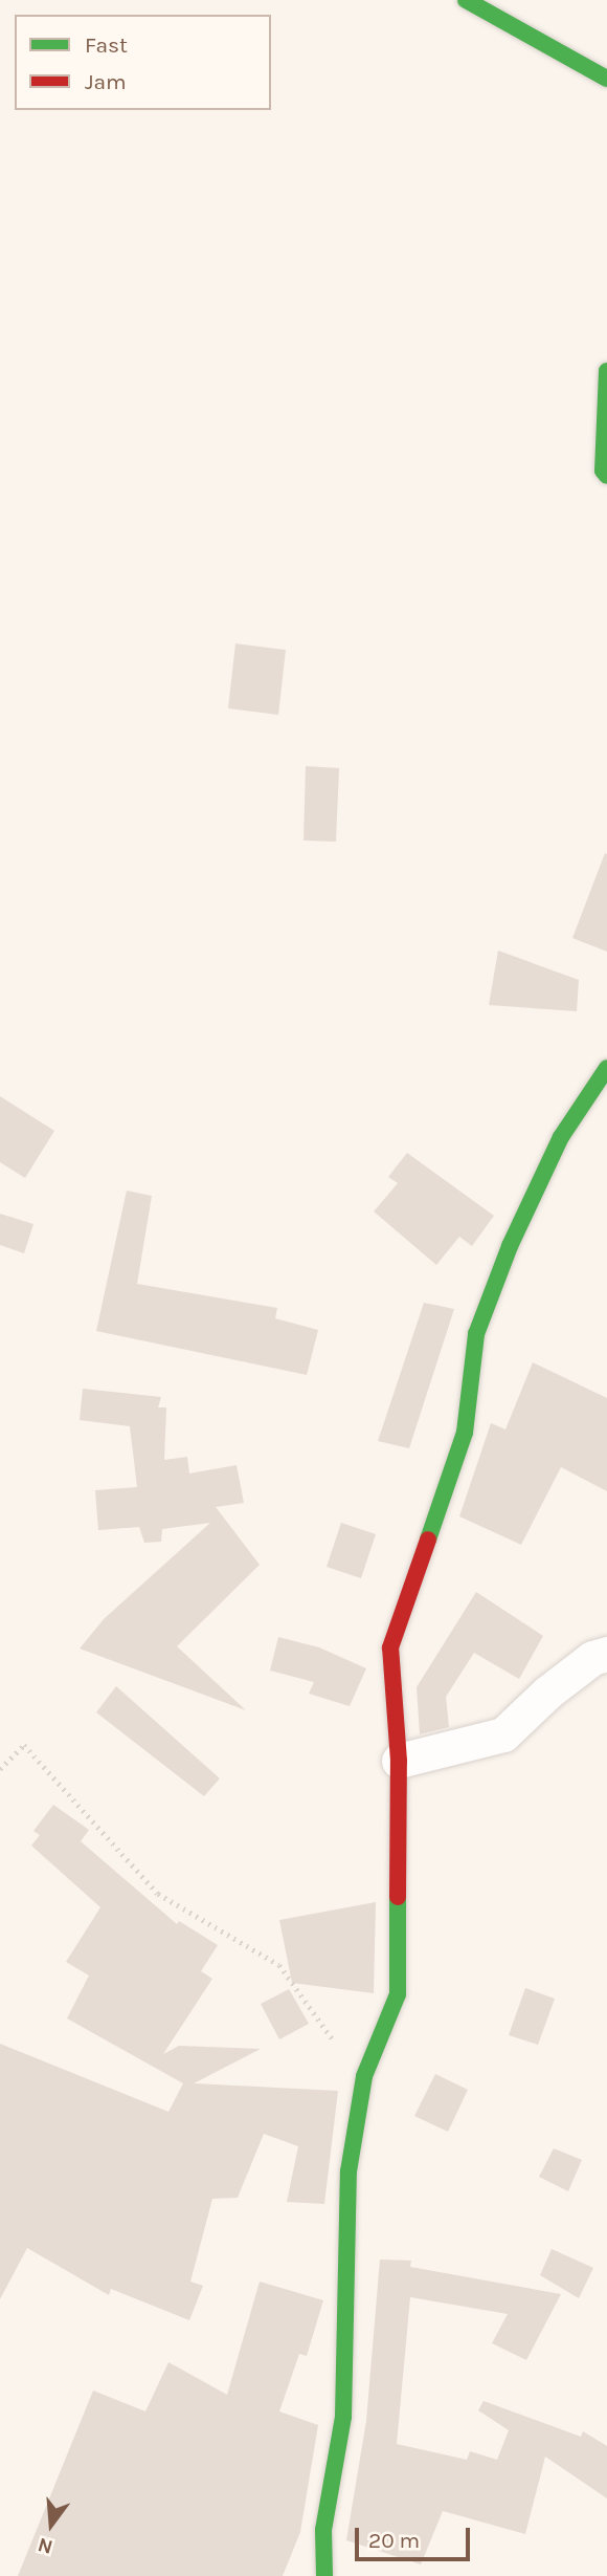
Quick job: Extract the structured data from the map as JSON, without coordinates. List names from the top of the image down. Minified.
{"legend":["Fast","Jam"],"scale_bar":"20 m","north":"bottom"}
